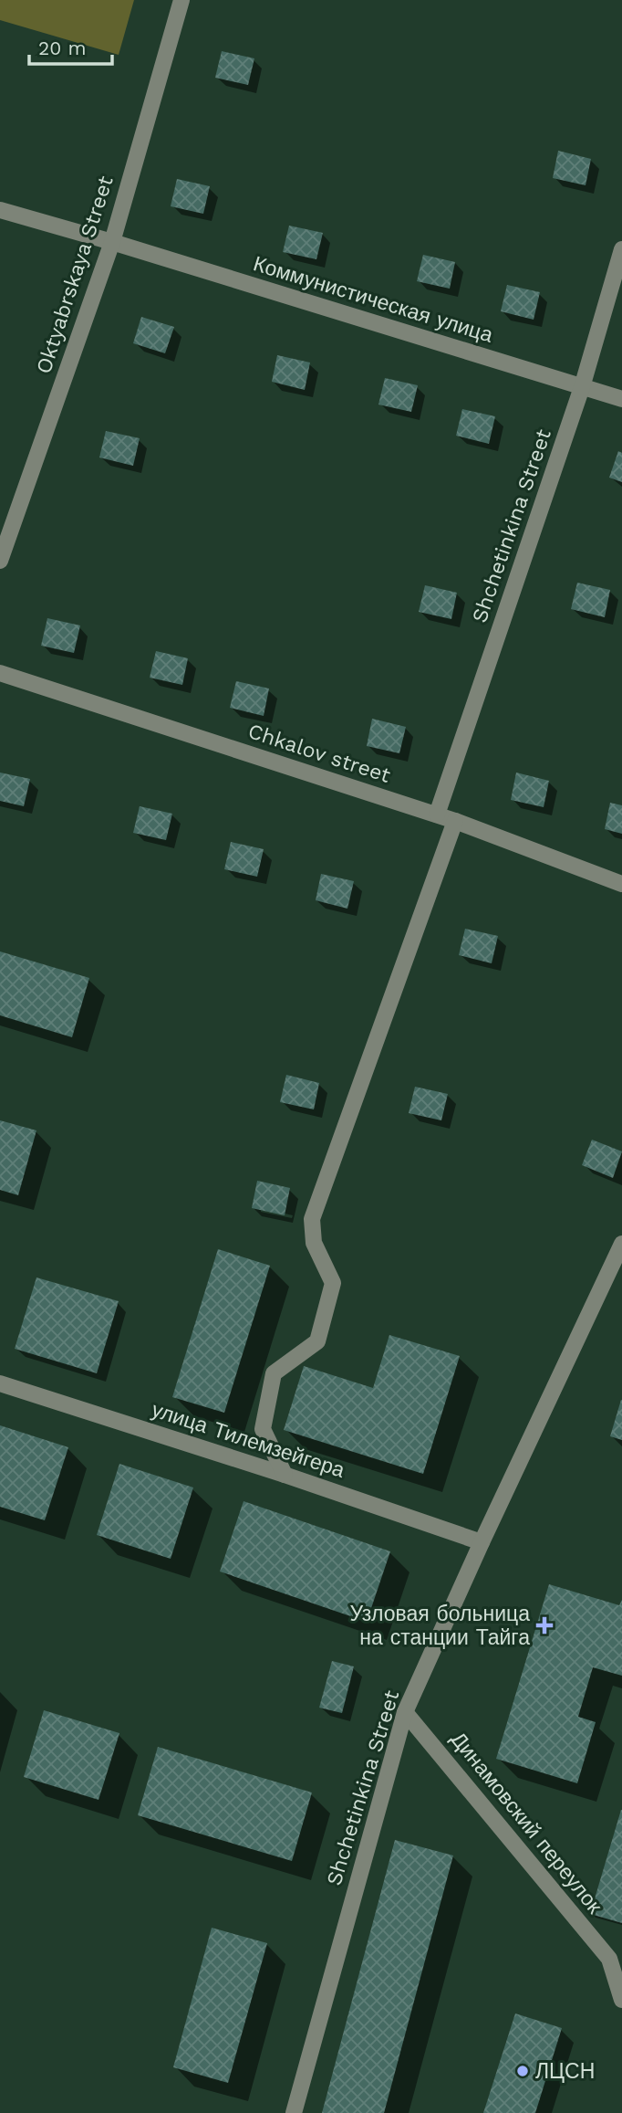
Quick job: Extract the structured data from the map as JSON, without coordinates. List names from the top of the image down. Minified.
{"streets":{"street":["Oktyabrskaya Street","Коммунистическая улица","Shchetinkina Street","Chkalov street","улица Тилемзейгера","Динамовский переулок"]},"crossings":[["Oktyabrskaya Street","Коммунистическая улица"],["Коммунистическая улица","Shchetinkina Street"],["Shchetinkina Street","Chkalov street"],["Shchetinkina Street","улица Тилемзейгера"],["Shchetinkina Street","Динамовский переулок"]],"places":{"health":["Узловая больница на станции Тайга"],"other":["ЛЦСН"]},"scale_bar":"20 m"}
